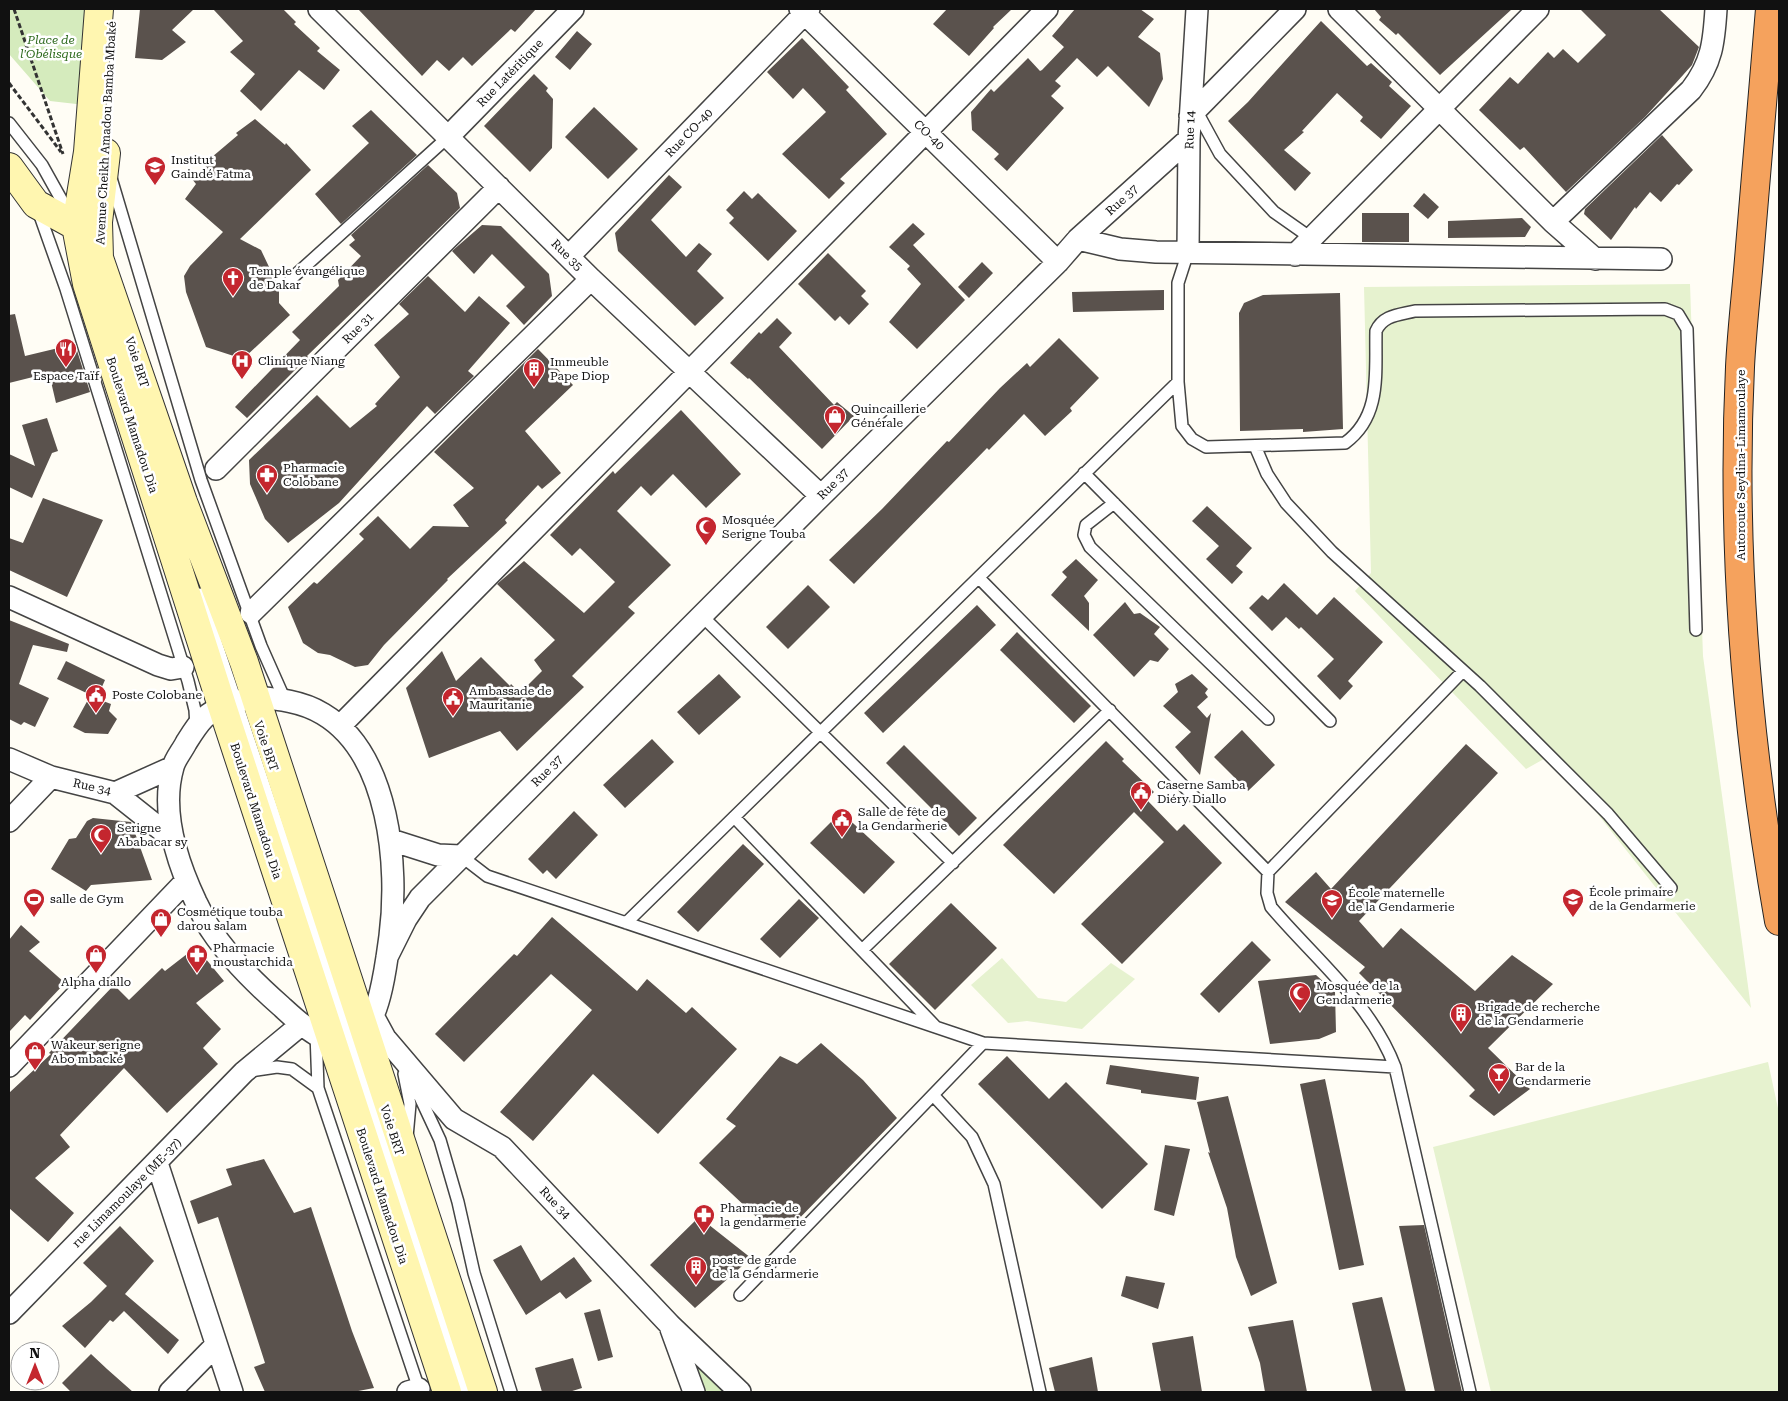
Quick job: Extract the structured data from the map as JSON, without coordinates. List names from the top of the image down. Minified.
{"streets":{"highway":["Autoroute Seydina-Limamoulaye"],"street":["Rue Latéritique","Rue 14","Avenue Cheikh Amadou Bamba Mbaké","Rue CO-40","CO-40","Rue 37","Rue 35","Rue 31","Boulevard Mamadou Dia","Rue 34","rue Limamoulaye (ME-37)"],"lane":["Voie BRT"]},"crossings":[["Rue Latéritique","Rue 35"],["Rue 14","Rue 37"],["Avenue Cheikh Amadou Bamba Mbaké","Voie BRT"],["Avenue Cheikh Amadou Bamba Mbaké","Boulevard Mamadou Dia"],["Rue CO-40","CO-40"],["Rue CO-40","Rue 35"],["CO-40","Rue 37"],["Rue 37","Rue 35"],["Rue 35","Rue 31"],["Voie BRT","Boulevard Mamadou Dia"],["Voie BRT","Rue 34"],["Voie BRT","rue Limamoulaye (ME-37)"],["Boulevard Mamadou Dia","Rue 34"],["Boulevard Mamadou Dia","rue Limamoulaye (ME-37)"],["Rue 34","rue Limamoulaye (ME-37)"]],"parks":["Place de l'Obélisque"],"places":{"school or university":["Institut Gaindé Fatma","École primaire de la Gendarmerie","École maternelle de la Gendarmerie"],"church":["Temple évangélique de Dakar"],"restaurant":["Espace Taïf"],"hospital":["Clinique Niang"],"building":["Immeuble Pape Diop","Brigade de recherche de la Gendarmerie","poste de garde de la Gendarmerie"],"shop":["Quincaillerie Générale","Cosmétique touba darou salam","Alpha diallo","Wakeur serigne Abo mbacké"],"pharmacy":["Pharmacie Colobane","Pharmacie moustarchida","Pharmacie de la gendarmerie"],"mosque":["Mosquée Serigne Touba","Serigne Ababacar sy","Mosquée de la Gendarmerie"],"public building":["Poste Colobane","Ambassade de Mauritanie","Caserne Samba Diéry Diallo","Salle de fête de la Gendarmerie"],"sports":["salle de Gym"],"bar":["Bar de la Gendarmerie"]},"north":"top"}
